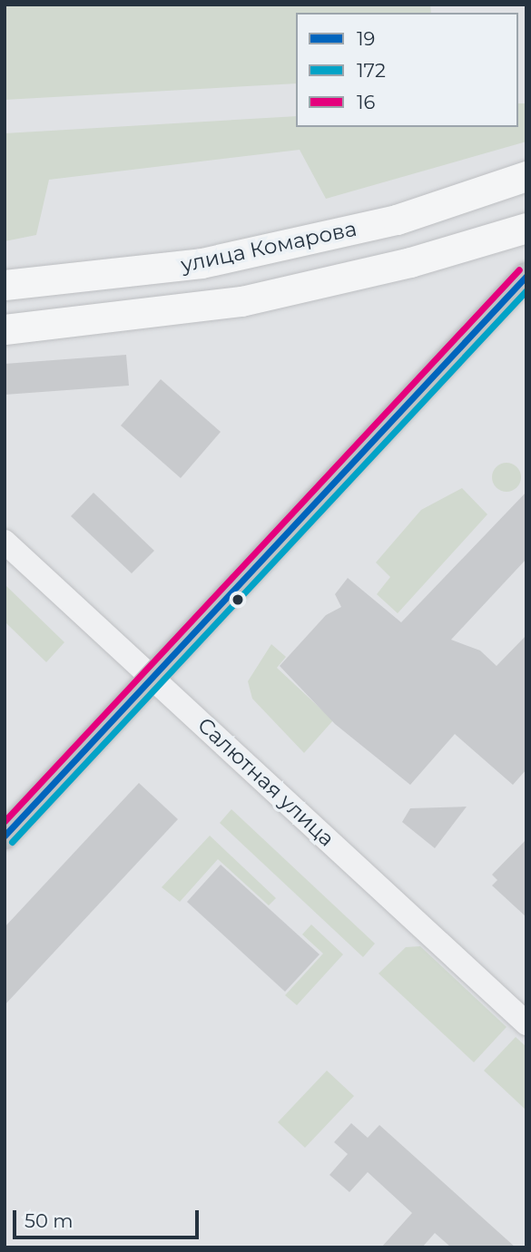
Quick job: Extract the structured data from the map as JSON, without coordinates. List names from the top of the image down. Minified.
{"streets":{"main road":["улица Комарова"],"street":["Салютная улица"]},"lines":["transit line 16","transit line 19","transit line 172"],"legend":["19","172","16"],"scale_bar":"50 m"}
